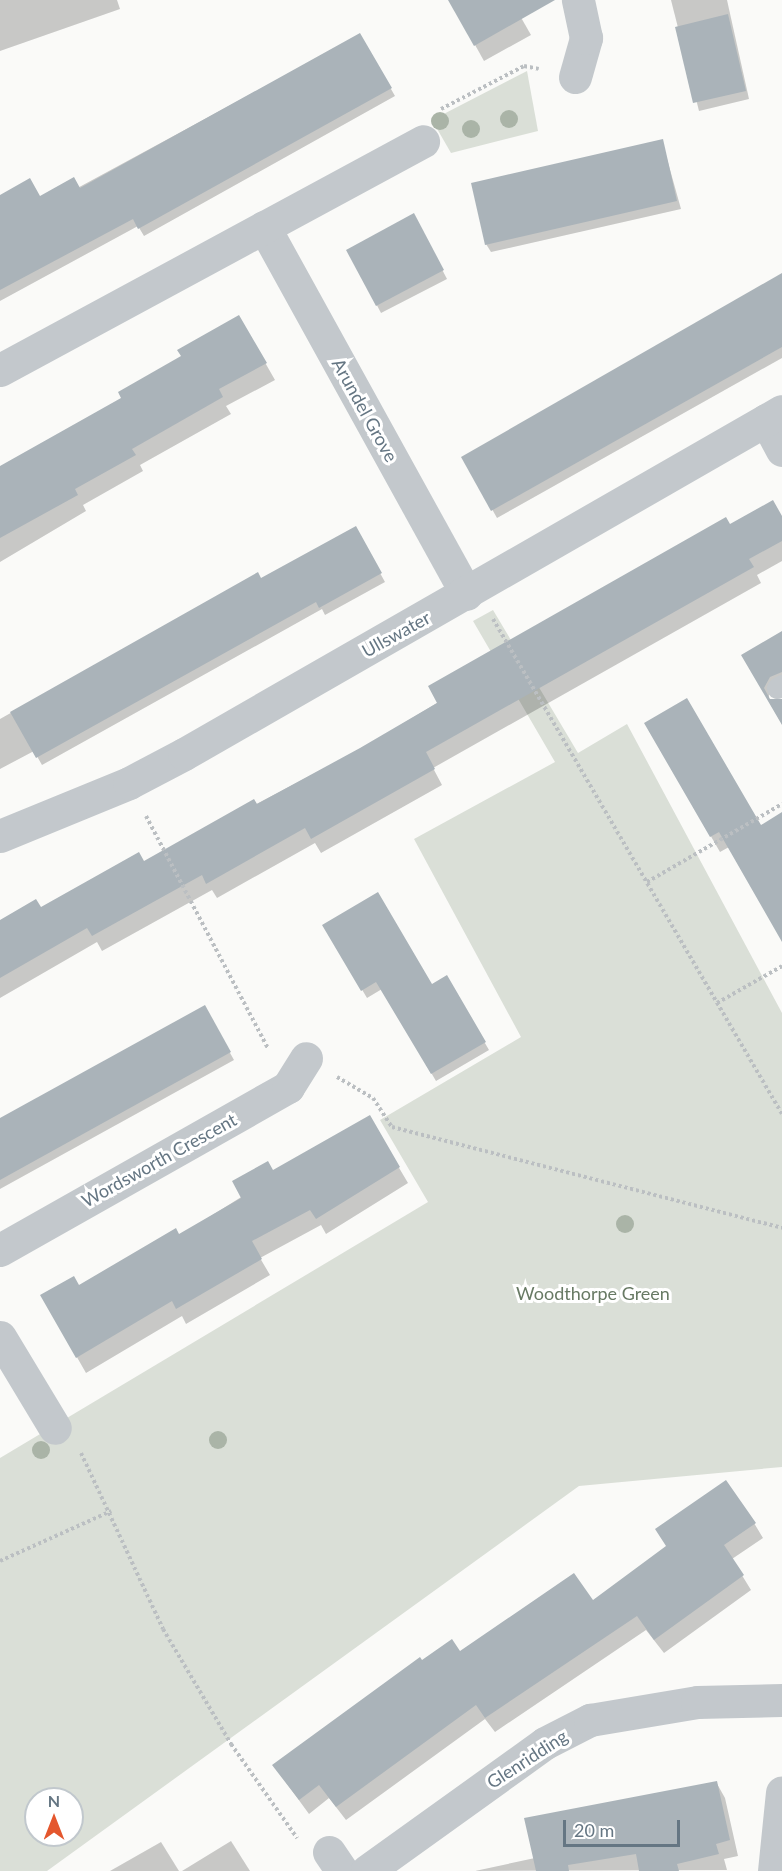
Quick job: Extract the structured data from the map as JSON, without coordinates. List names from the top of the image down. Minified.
{"streets":{"street":["Arundel Grove","Ullswater","Wordsworth Crescent","Glenridding"]},"crossings":[["Arundel Grove","Ullswater"]],"parks":["Woodthorpe Green"],"scale_bar":"20 m","north":"top"}
